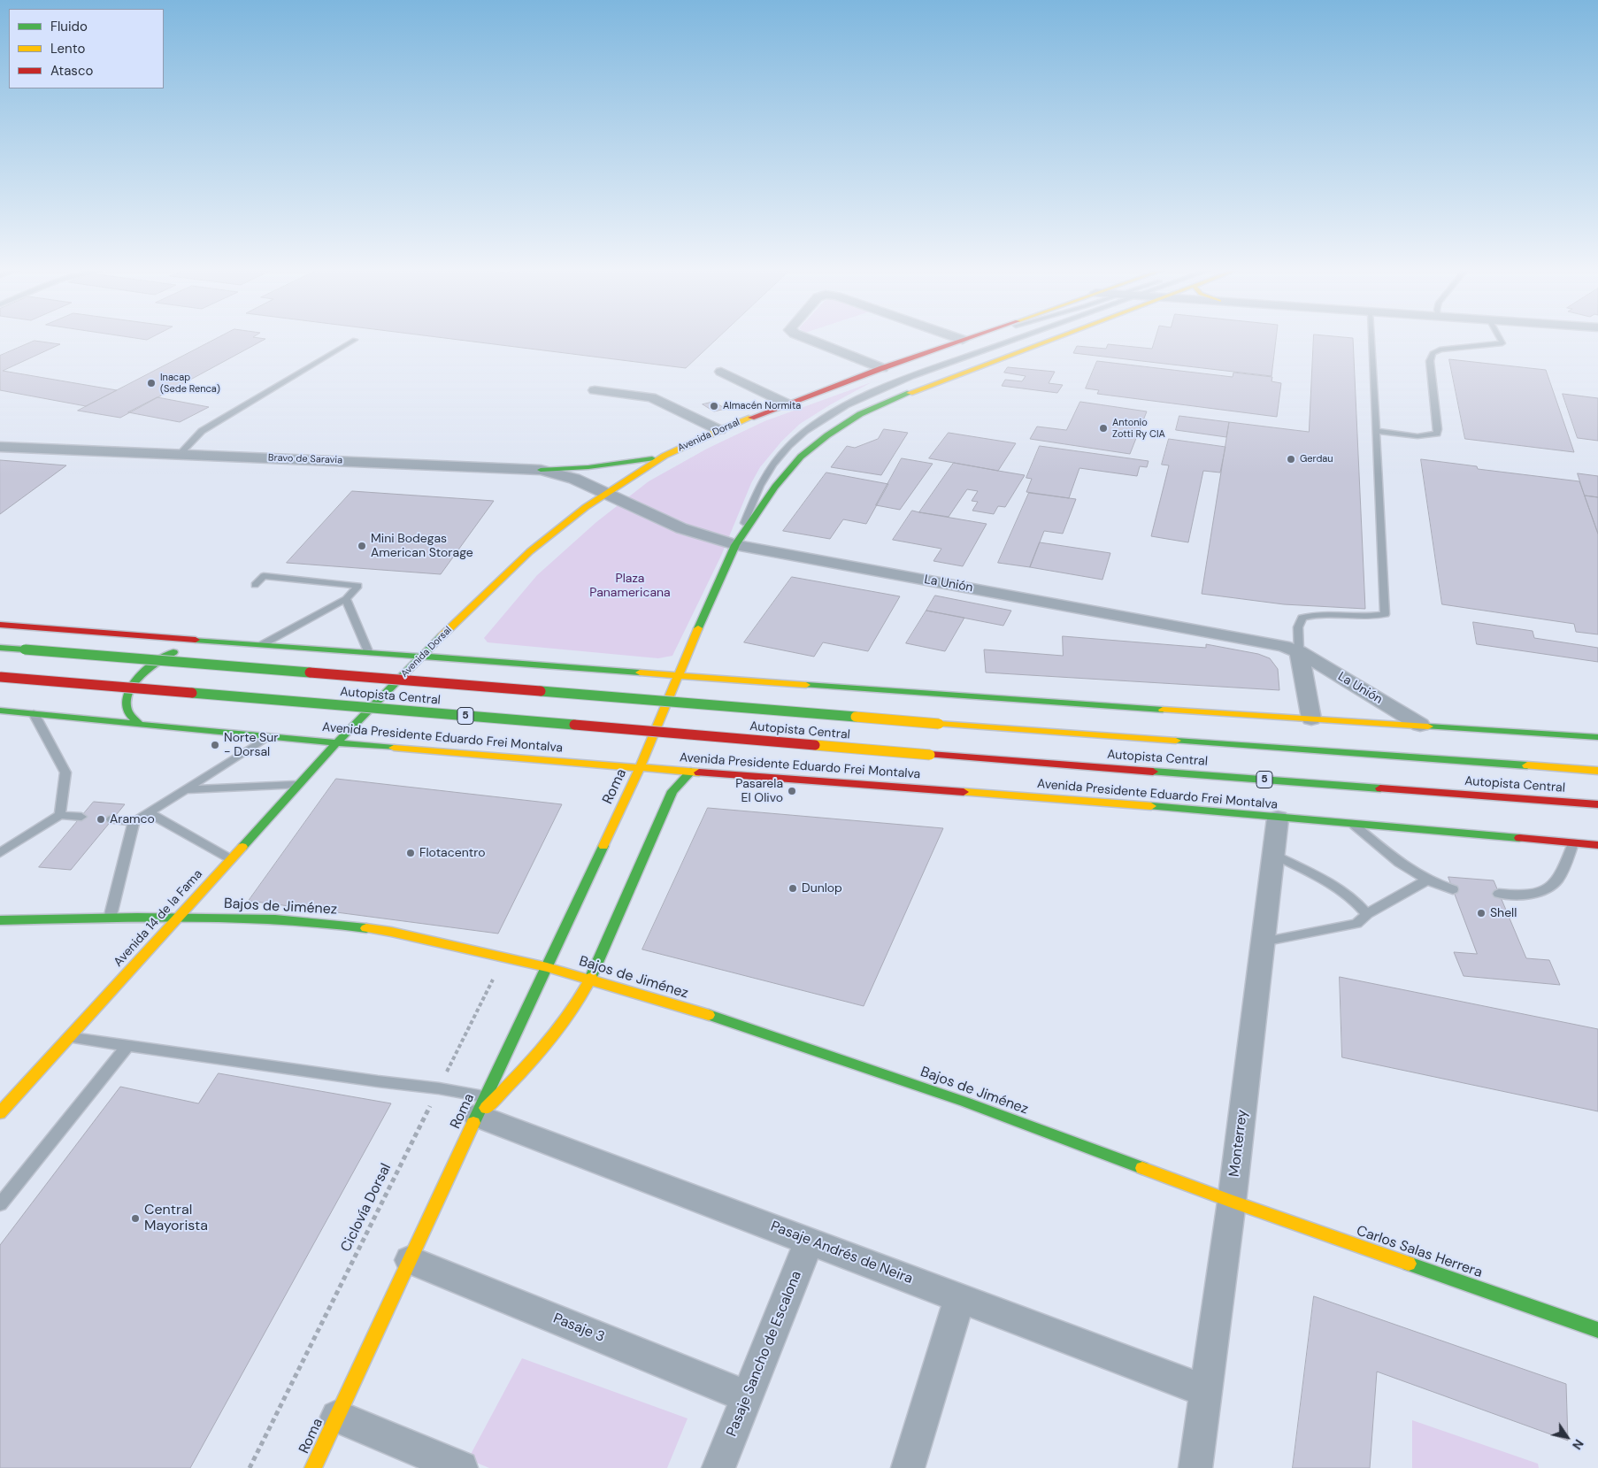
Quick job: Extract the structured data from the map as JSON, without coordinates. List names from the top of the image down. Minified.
{"streets":{"main road":["Avenida Dorsal","Autopista Central","5","Avenida Presidente Eduardo Frei Montalva","Roma","Bajos de Jiménez","Avenida 14 de la Fama","Carlos Salas Herrera"],"street":["Bravo de Saravia","La Unión","Monterrey","Pasaje Andrés de Neira","Pasaje 3","Pasaje Sancho de Escalona"],"path":["Ciclovía Dorsal"]},"crossings":[["Avenida Dorsal","Bravo de Saravia"],["Avenida Dorsal","La Unión"],["Avenida Dorsal","Avenida Presidente Eduardo Frei Montalva"],["Avenida Dorsal","Avenida 14 de la Fama"],["Bravo de Saravia","La Unión"],["Avenida Presidente Eduardo Frei Montalva","Roma"],["Avenida Presidente Eduardo Frei Montalva","Avenida 14 de la Fama"],["Avenida Presidente Eduardo Frei Montalva","Monterrey"],["Roma","Bajos de Jiménez"],["Roma","Pasaje Andrés de Neira"],["Roma","Pasaje 3"],["Bajos de Jiménez","Avenida 14 de la Fama"],["Bajos de Jiménez","Monterrey"],["Bajos de Jiménez","Ciclovía Dorsal"],["Bajos de Jiménez","Carlos Salas Herrera"],["Monterrey","Carlos Salas Herrera"],["Monterrey","Pasaje Andrés de Neira"],["Pasaje Andrés de Neira","Pasaje Sancho de Escalona"],["Pasaje 3","Pasaje Sancho de Escalona"]],"parks":["Plaza Panamericana"],"places":["Inacap (Sede Renca)","Almacén Normita","Antonio Zotti Ry CIA","Gerdau","Mini Bodegas American Storage","Norte Sur - Dorsal","Pasarela El Olivo","Aramco","Flotacentro","Dunlop","Shell","Central Mayorista"],"legend":["Fluido","Lento","Atasco"],"north":"bottom right"}
